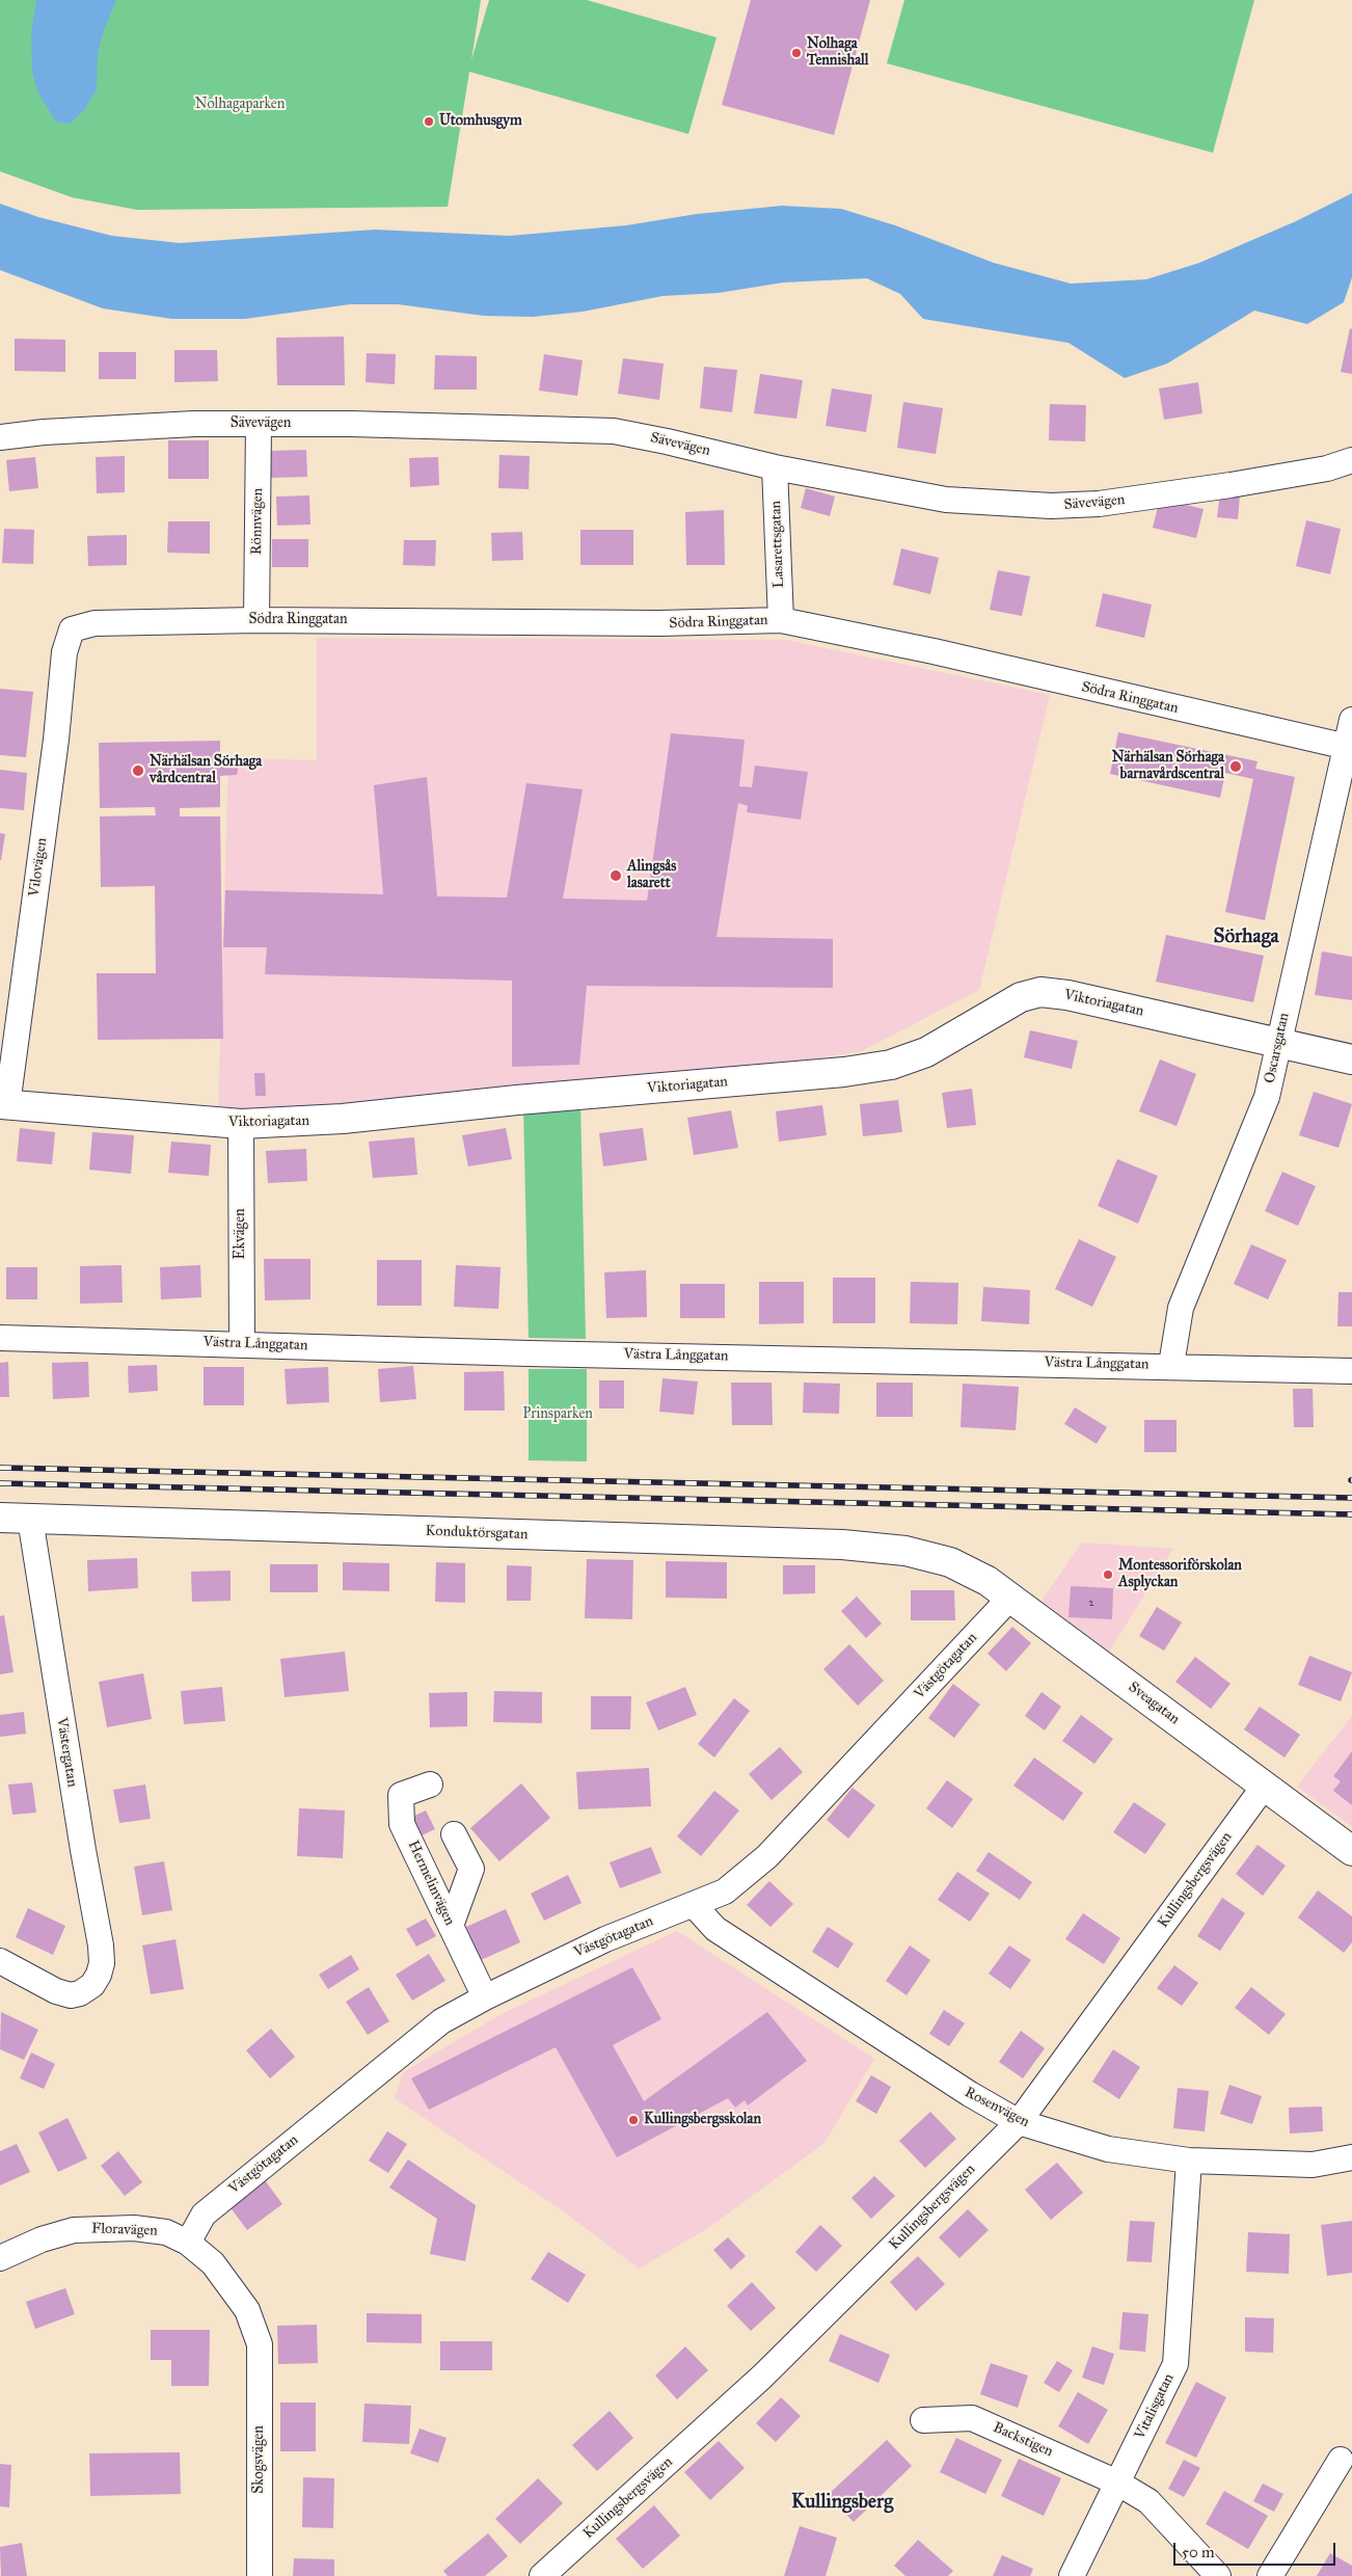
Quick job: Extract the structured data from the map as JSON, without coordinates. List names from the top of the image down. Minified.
{"streets":{"street":["Sävevägen","Rönnvägen","Lasarettsgatan","Södra Ringgatan","Vilovägen","Viktoriagatan","Oscarsgatan","Ekvägen","Västra Långgatan","Konduktörsgatan","Västgötagatan","Sveagatan","Västergatan","Kullingsbergsvägen","Hermelinvägen","Rosenvägen","Floravägen","Vitalisgatan","Backstigen","Skogsvägen"]},"crossings":[["Sävevägen","Rönnvägen"],["Sävevägen","Lasarettsgatan"],["Rönnvägen","Södra Ringgatan"],["Lasarettsgatan","Södra Ringgatan"],["Södra Ringgatan","Vilovägen"],["Södra Ringgatan","Oscarsgatan"],["Vilovägen","Viktoriagatan"],["Viktoriagatan","Oscarsgatan"],["Viktoriagatan","Ekvägen"],["Oscarsgatan","Västra Långgatan"],["Ekvägen","Västra Långgatan"],["Konduktörsgatan","Sveagatan"],["Konduktörsgatan","Västergatan"],["Västgötagatan","Sveagatan"],["Västgötagatan","Hermelinvägen"],["Västgötagatan","Rosenvägen"],["Västgötagatan","Floravägen"],["Sveagatan","Kullingsbergsvägen"],["Kullingsbergsvägen","Rosenvägen"],["Rosenvägen","Vitalisgatan"],["Floravägen","Skogsvägen"],["Vitalisgatan","Backstigen"]],"districts":["Sörhaga","Kullingsberg"],"parks":["Nolhagaparken","Prinsparken"],"places":["Nolhaga Tennishall","Utomhusgym","Närhälsan Sörhaga barnavårdscentral","Närhälsan Sörhaga vårdcentral","Alingsås lasarett","Montessoriförskolan Asplyckan","Kullingsbergsskolan"],"house_numbers":["2"],"scale_bar":"50 m"}
